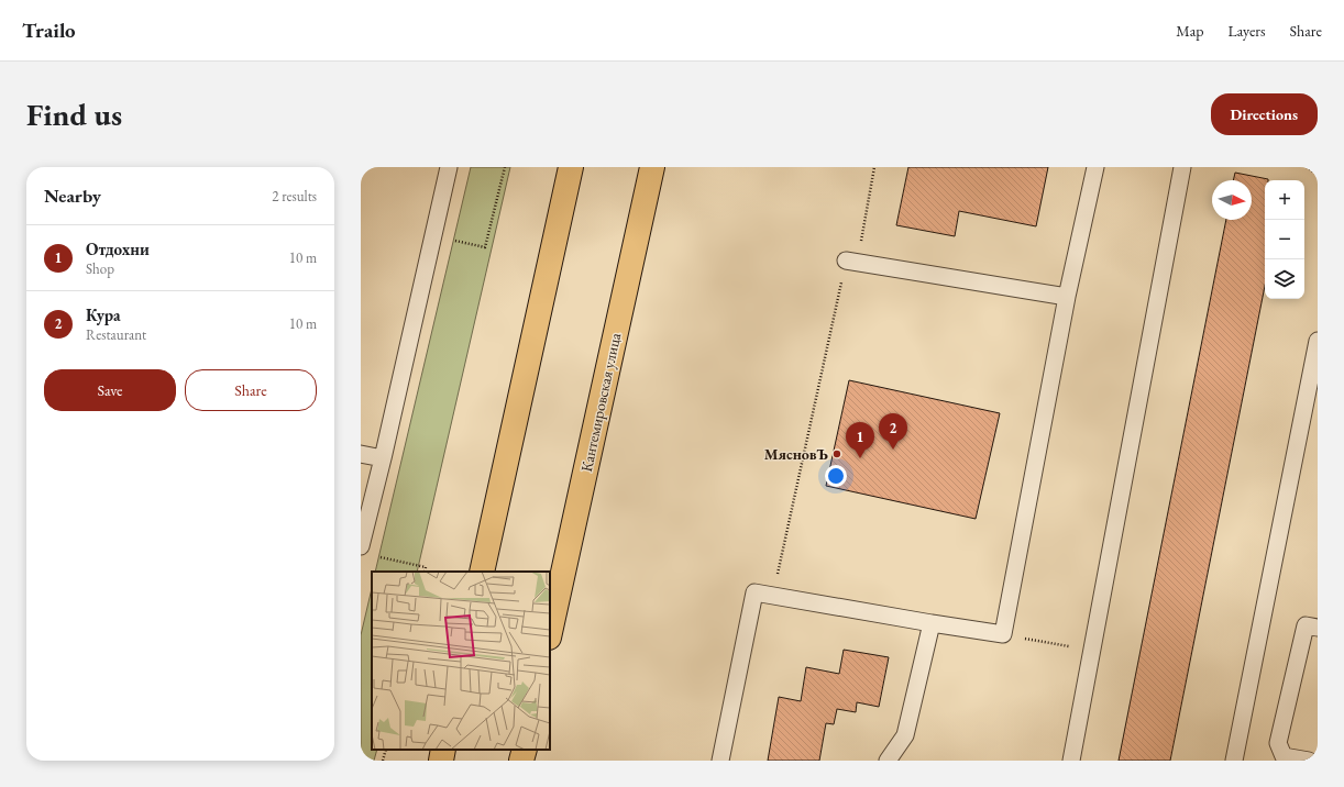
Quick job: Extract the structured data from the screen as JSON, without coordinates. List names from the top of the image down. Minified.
{"streets":{"main road":["Кантемировская улица"]},"places":["МясновЪ"],"north":"right","page":{"header":"Trailo","nav":["Map","Layers","Share"],"buttons":["Directions",["Save","Share"]],"title":"Find us","heading":["Nearby","2 results"],"map_buttons":["+","−"],"list":[{"mark":"1","name":"Отдохни","note":"Shop","value":"10 m"},{"mark":"2","name":"Кура","note":"Restaurant","value":"10 m"}],"pins":["2","1"]}}
